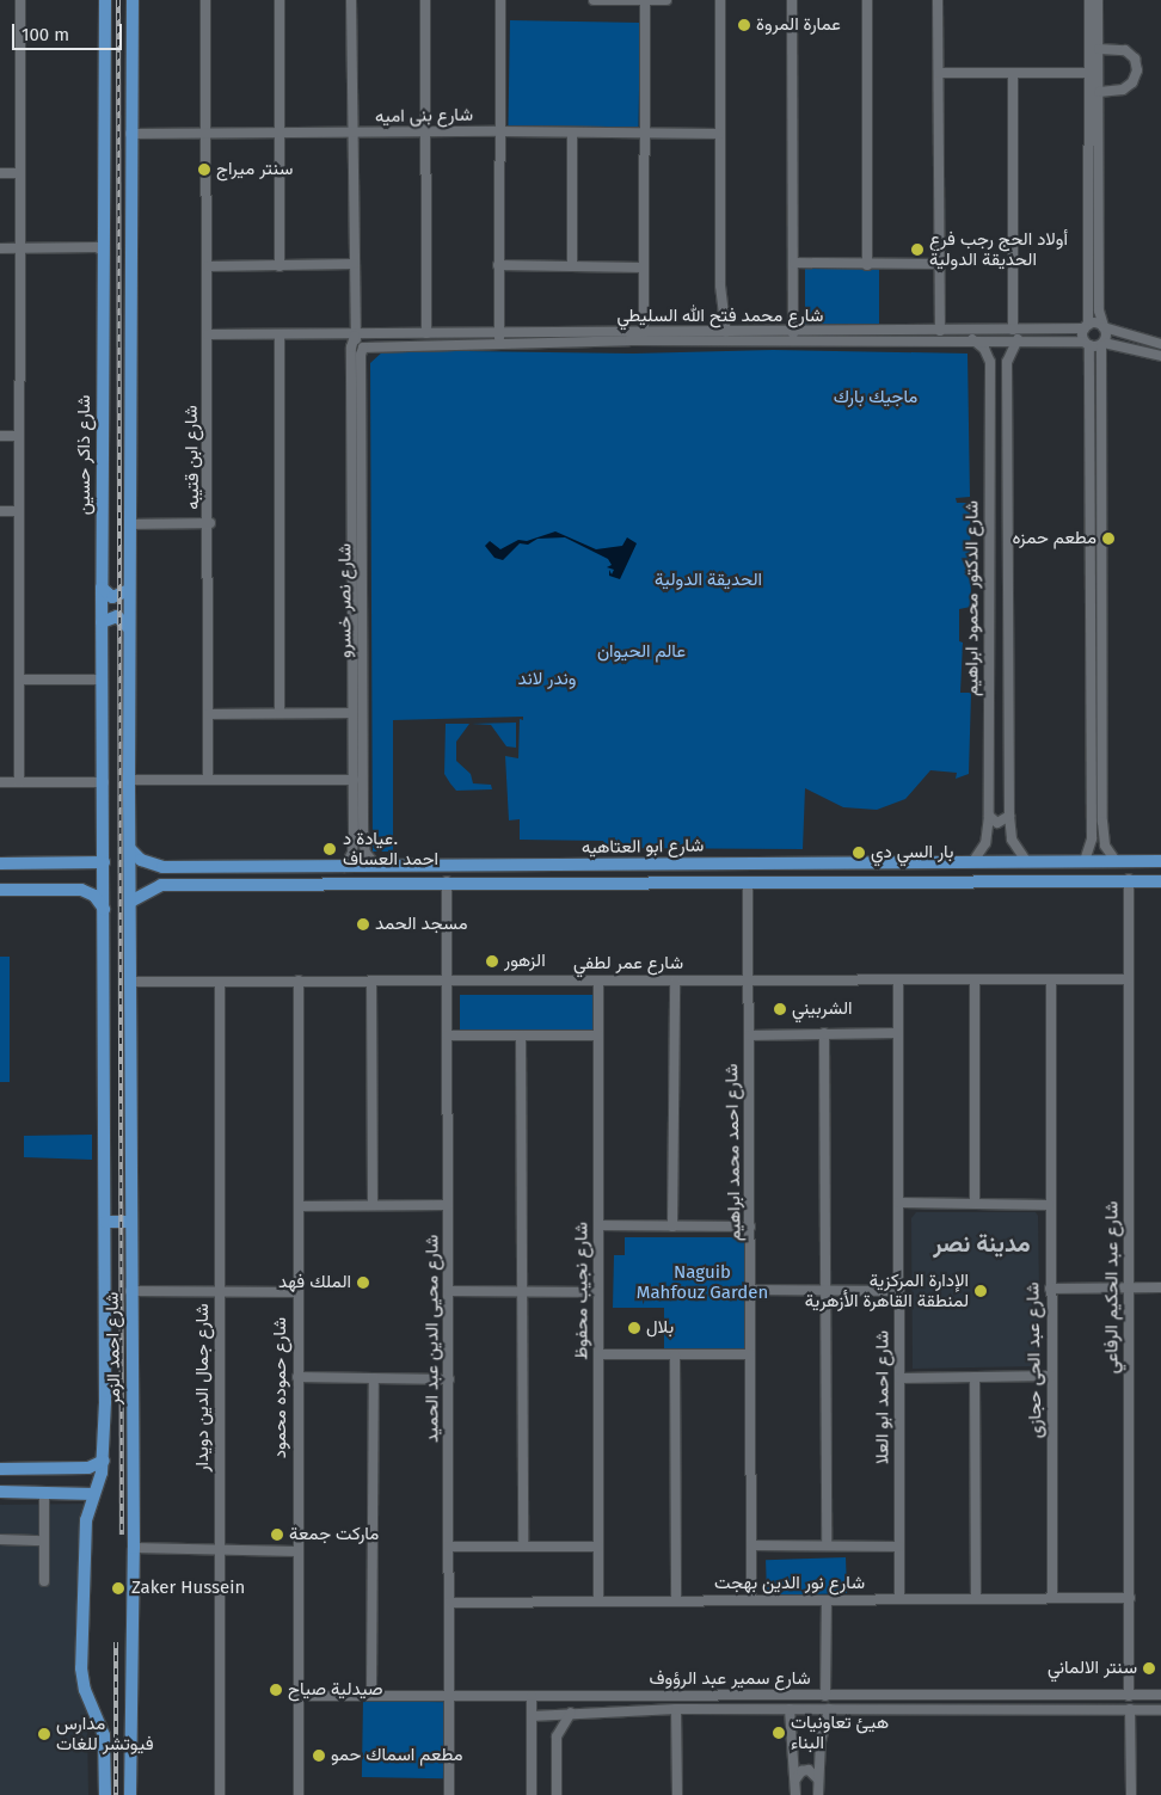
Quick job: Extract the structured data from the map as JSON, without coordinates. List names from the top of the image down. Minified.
{"streets":{"main road":["شارع ذاكر حسين","شارع ابو العتاهيه","شارع احمد الزمر"],"street":["شارع بنى اميه","شارع محمد فتح الله السليطي","شارع ابن قتيبه","شارع الدكتور محمود ابراهيم","شارع نصر خسرو","شارع عمر لطفي","شارع احمد محمد ابراهيم","شارع عبد الحكيم الرفاعي","شارع نجيب محفوظ","شارع محيى الدين عبد الحميد","شارع عبد الحى حجازى","شارع جمال الدين دويدار","شارع حموده محمود","شارع احمد ابو العلا","شارع نور الدين بهجت","شارع سمير عبد الرؤوف"]},"crossings":[["شارع بنى اميه","شارع ابن قتيبه"],["شارع محمد فتح الله السليطي","شارع ابن قتيبه"],["شارع محمد فتح الله السليطي","شارع الدكتور محمود ابراهيم"],["شارع محمد فتح الله السليطي","شارع نصر خسرو"],["شارع ذاكر حسين","شارع احمد الزمر"],["شارع الدكتور محمود ابراهيم","شارع ابو العتاهيه"],["شارع نصر خسرو","شارع ابو العتاهيه"],["شارع ابو العتاهيه","شارع احمد محمد ابراهيم"],["شارع ابو العتاهيه","شارع عبد الحكيم الرفاعي"],["شارع ابو العتاهيه","شارع محيى الدين عبد الحميد"],["شارع ابو العتاهيه","شارع احمد الزمر"],["شارع عمر لطفي","شارع احمد محمد ابراهيم"],["شارع عمر لطفي","شارع عبد الحكيم الرفاعي"],["شارع عمر لطفي","شارع نجيب محفوظ"],["شارع عمر لطفي","شارع محيى الدين عبد الحميد"],["شارع عمر لطفي","شارع احمد الزمر"],["شارع عمر لطفي","شارع عبد الحى حجازى"],["شارع عمر لطفي","شارع جمال الدين دويدار"],["شارع عمر لطفي","شارع حموده محمود"],["شارع عمر لطفي","شارع احمد ابو العلا"],["شارع احمد محمد ابراهيم","شارع نور الدين بهجت"],["شارع عبد الحكيم الرفاعي","شارع نور الدين بهجت"],["شارع عبد الحكيم الرفاعي","شارع سمير عبد الرؤوف"],["شارع نجيب محفوظ","شارع نور الدين بهجت"],["شارع محيى الدين عبد الحميد","شارع نور الدين بهجت"],["شارع محيى الدين عبد الحميد","شارع سمير عبد الرؤوف"],["شارع عبد الحى حجازى","شارع نور الدين بهجت"],["شارع حموده محمود","شارع سمير عبد الرؤوف"],["شارع احمد ابو العلا","شارع نور الدين بهجت"]],"districts":["مدينة نصر"],"parks":["ماجيك بارك","الحديقة الدولية","عالم الحيوان","وندر لاند","Naguib Mahfouz Garden"],"places":["عمارة المروة","سنتر ميراج","أولاد الحج رجب فرع الحديقة الدولية","مطعم حمزه","عيادة د. احمد العساف","بار السي دي","مسجد الحمد","الزهور","الشربيني","الملك فهد","الإدارة المركزية لمنطقة القاهرة الأزهرية","بلال","ماركت جمعة","Zaker Hussein","سنتر الالماني","صيدلية صياح","هيئ تعاونيات البناء","مدارس فيوتشر للغات","مطعم اسماك حمو"],"scale_bar":"100 m"}
